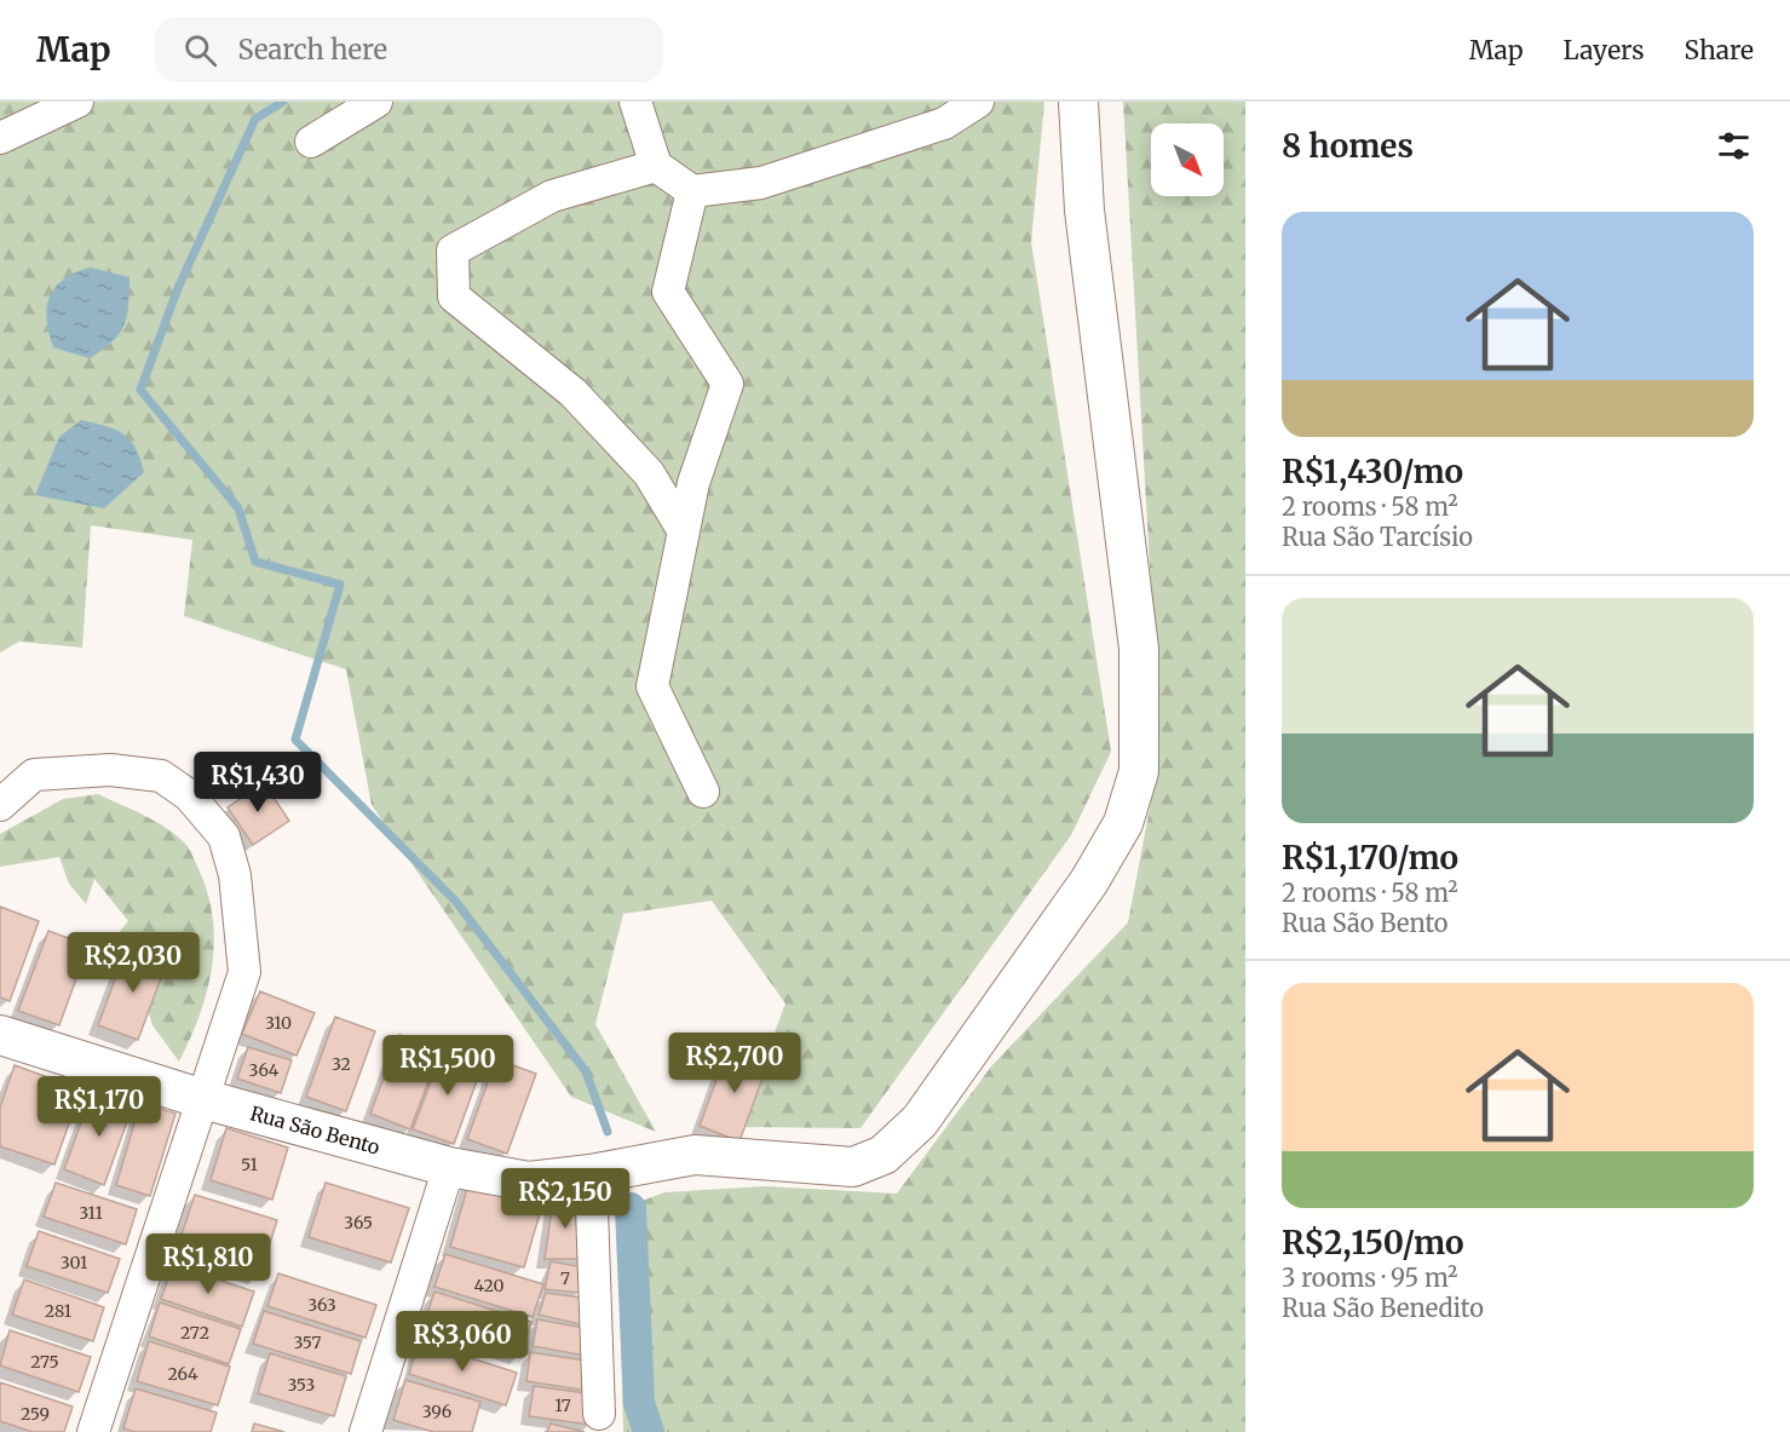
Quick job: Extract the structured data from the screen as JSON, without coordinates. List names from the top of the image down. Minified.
{"streets":{"street":["Rua São Bento"]},"house_numbers":["310","32","364","51","311","365","301","7","420","363","281","272","357","275","264","353","17","396","259"],"north":"bottom right","page":{"header":"Map","search":"Search here","nav":["Map","Layers","Share"],"heading":"8 homes","list":[{"name":"R$1,430/mo","note":"2 rooms · 58 m² · Rua São Tarcísio"},{"name":"R$1,170/mo","note":"2 rooms · 58 m² · Rua São Bento"},{"name":"R$2,150/mo","note":"3 rooms · 95 m² · Rua São Benedito"}],"price":["R$1,430","R$2,030","R$2,700","R$1,500","R$1,170","R$2,150","R$1,810","R$3,060"]}}
